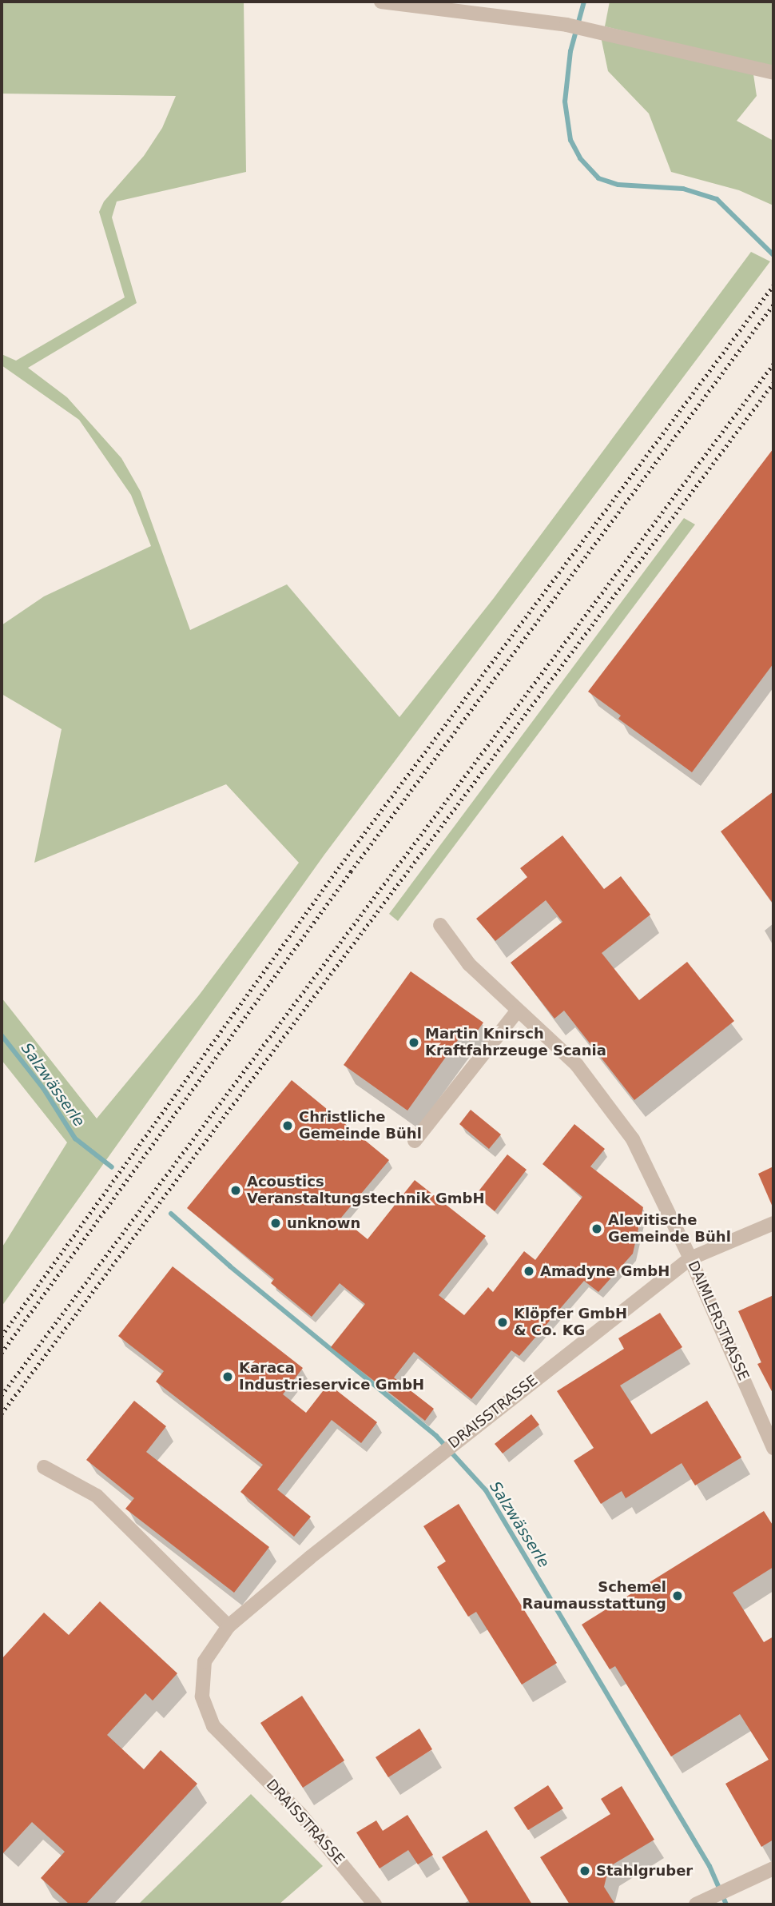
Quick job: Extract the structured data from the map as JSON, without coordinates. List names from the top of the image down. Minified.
{"streets":{"street":["DAIMLERSTRASSE","DRAISSTRASSE"]},"crossings":[["DAIMLERSTRASSE","DRAISSTRASSE"]],"water":["Salzwässerle"],"places":["Martin Knirsch Kraftfahrzeuge Scania","Christliche Gemeinde Bühl","Acoustics Veranstaltungstechnik GmbH","unknown","Alevitische Gemeinde Bühl","Amadyne GmbH","Klöpfer GmbH & Co. KG","Karaca Industrieservice GmbH","Schemel Raumausstattung","Stahlgruber"]}
